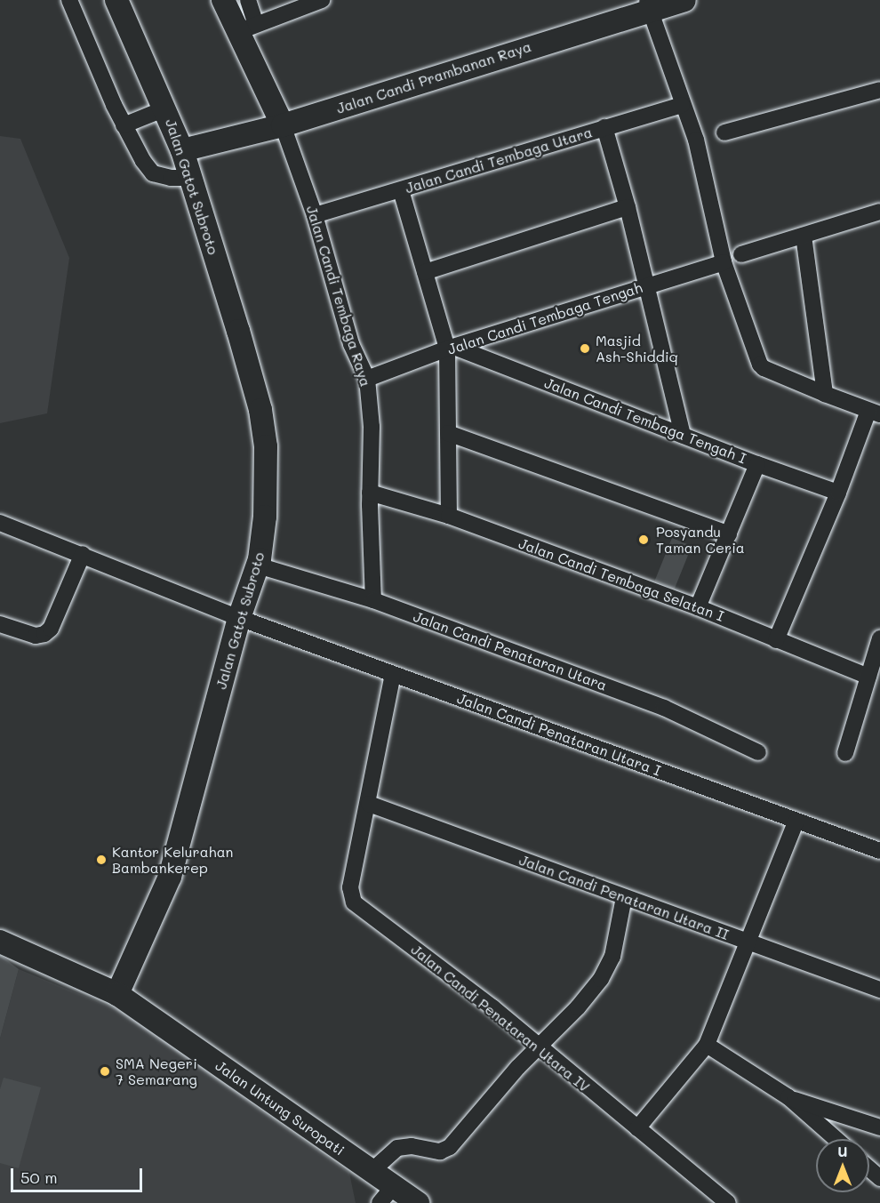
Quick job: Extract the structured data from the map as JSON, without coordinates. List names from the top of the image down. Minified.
{"streets":{"street":["Jalan Candi Prambanan Raya","Jalan Candi Tembaga Utara","Jalan Gatot Subroto","Jalan Candi Tembaga Raya","Jalan Candi Tembaga Tengah","Jalan Candi Tembaga Tengah I","Jalan Candi Tembaga Selatan I","Jalan Candi Penataran Utara","Jalan Candi Penataran Utara I","Jalan Candi Penataran Utara II","Jalan Candi Penataran Utara IV","Jalan Untung Suropati"]},"crossings":[["Jalan Candi Prambanan Raya","Jalan Gatot Subroto"],["Jalan Candi Prambanan Raya","Jalan Candi Tembaga Raya"],["Jalan Candi Tembaga Utara","Jalan Candi Tembaga Raya"],["Jalan Gatot Subroto","Jalan Candi Penataran Utara"],["Jalan Gatot Subroto","Jalan Candi Penataran Utara I"],["Jalan Gatot Subroto","Jalan Untung Suropati"],["Jalan Candi Tembaga Raya","Jalan Candi Tembaga Tengah"],["Jalan Candi Tembaga Raya","Jalan Candi Tembaga Selatan I"],["Jalan Candi Tembaga Raya","Jalan Candi Penataran Utara"],["Jalan Candi Tembaga Tengah","Jalan Candi Tembaga Tengah I"],["Jalan Candi Penataran Utara I","Jalan Candi Penataran Utara IV"],["Jalan Candi Penataran Utara II","Jalan Candi Penataran Utara IV"]],"places":["Masjid Ash-Shiddiq","Posyandu Taman Ceria","Kantor Kelurahan Bambankerep","SMA Negeri 7 Semarang"],"scale_bar":"50 m","north":"top"}
